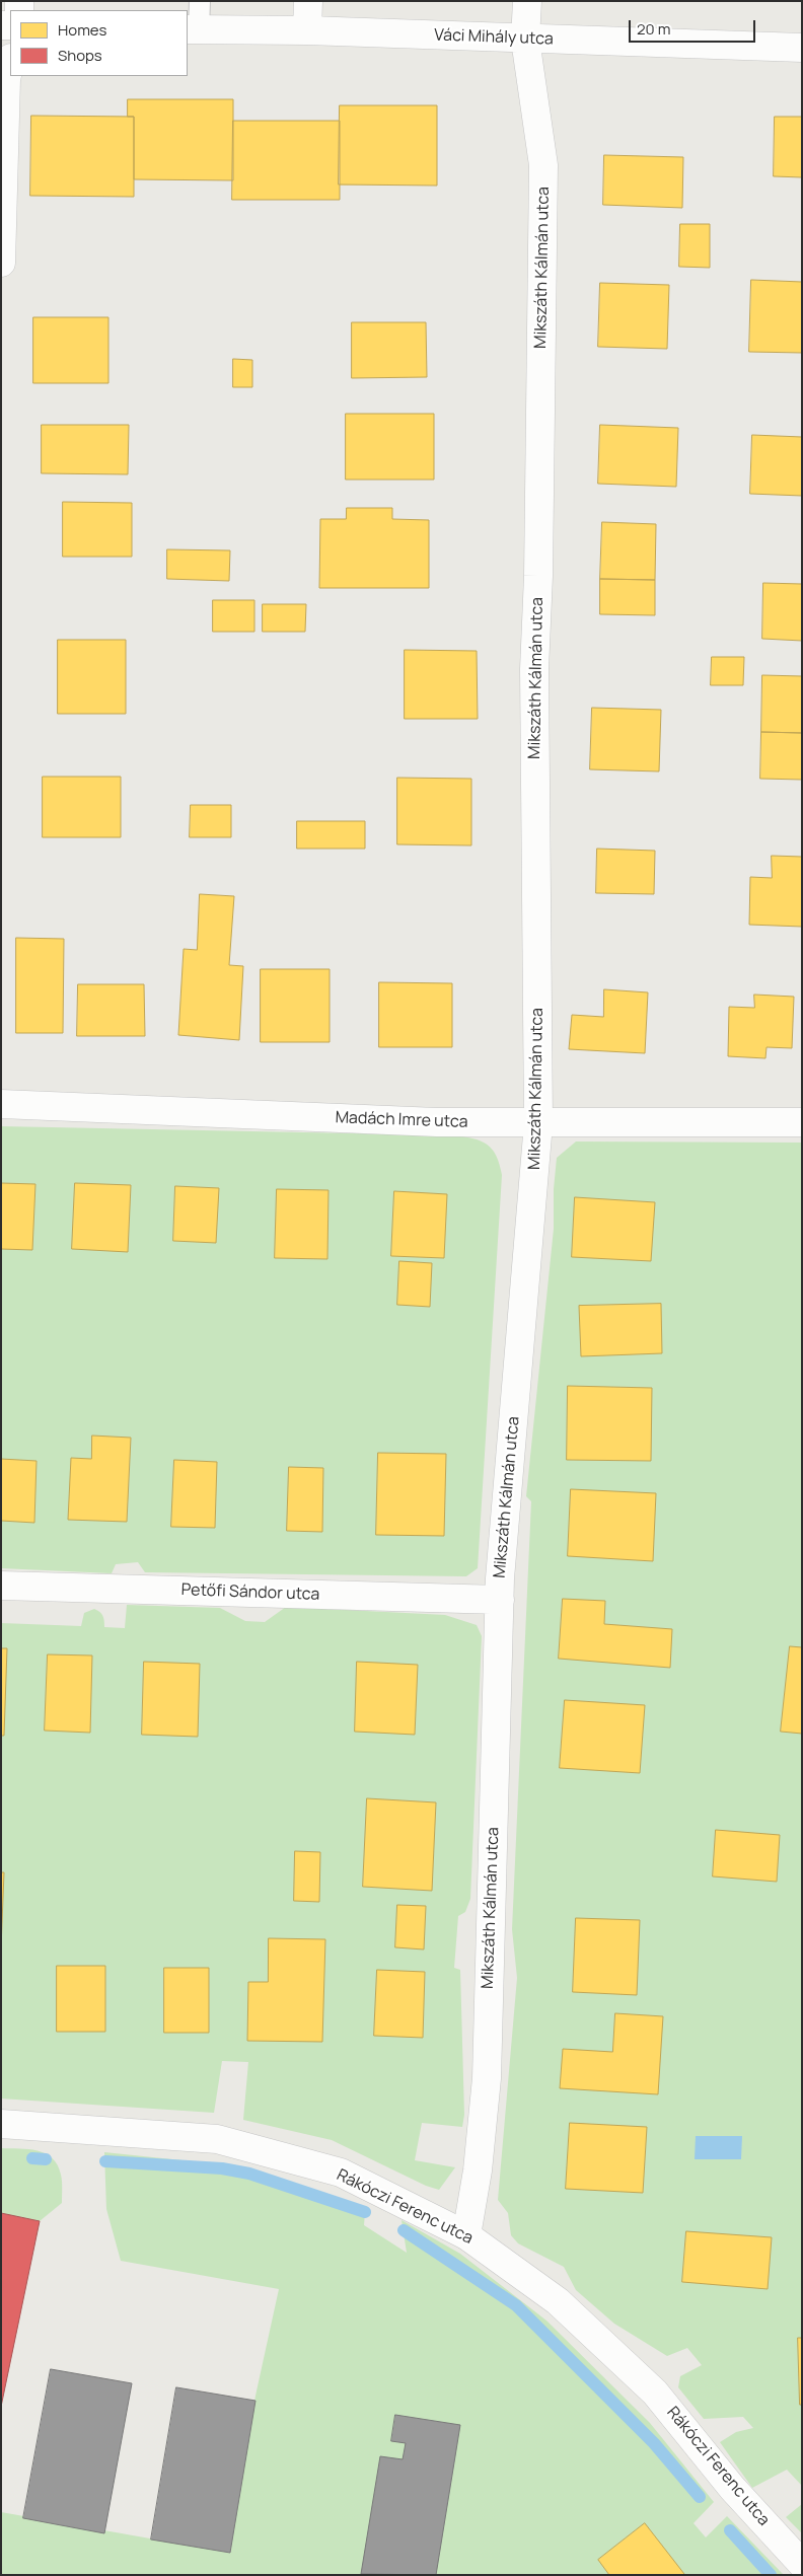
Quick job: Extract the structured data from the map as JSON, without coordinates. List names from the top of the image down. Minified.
{"streets":{"street":["Váci Mihály utca","Mikszáth Kálmán utca","Madách Imre utca","Petőfi Sándor utca","Rákóczi Ferenc utca"]},"crossings":[["Váci Mihály utca","Mikszáth Kálmán utca"],["Mikszáth Kálmán utca","Madách Imre utca"],["Mikszáth Kálmán utca","Petőfi Sándor utca"],["Mikszáth Kálmán utca","Rákóczi Ferenc utca"]],"legend":["Homes","Shops"],"scale_bar":"20 m"}
